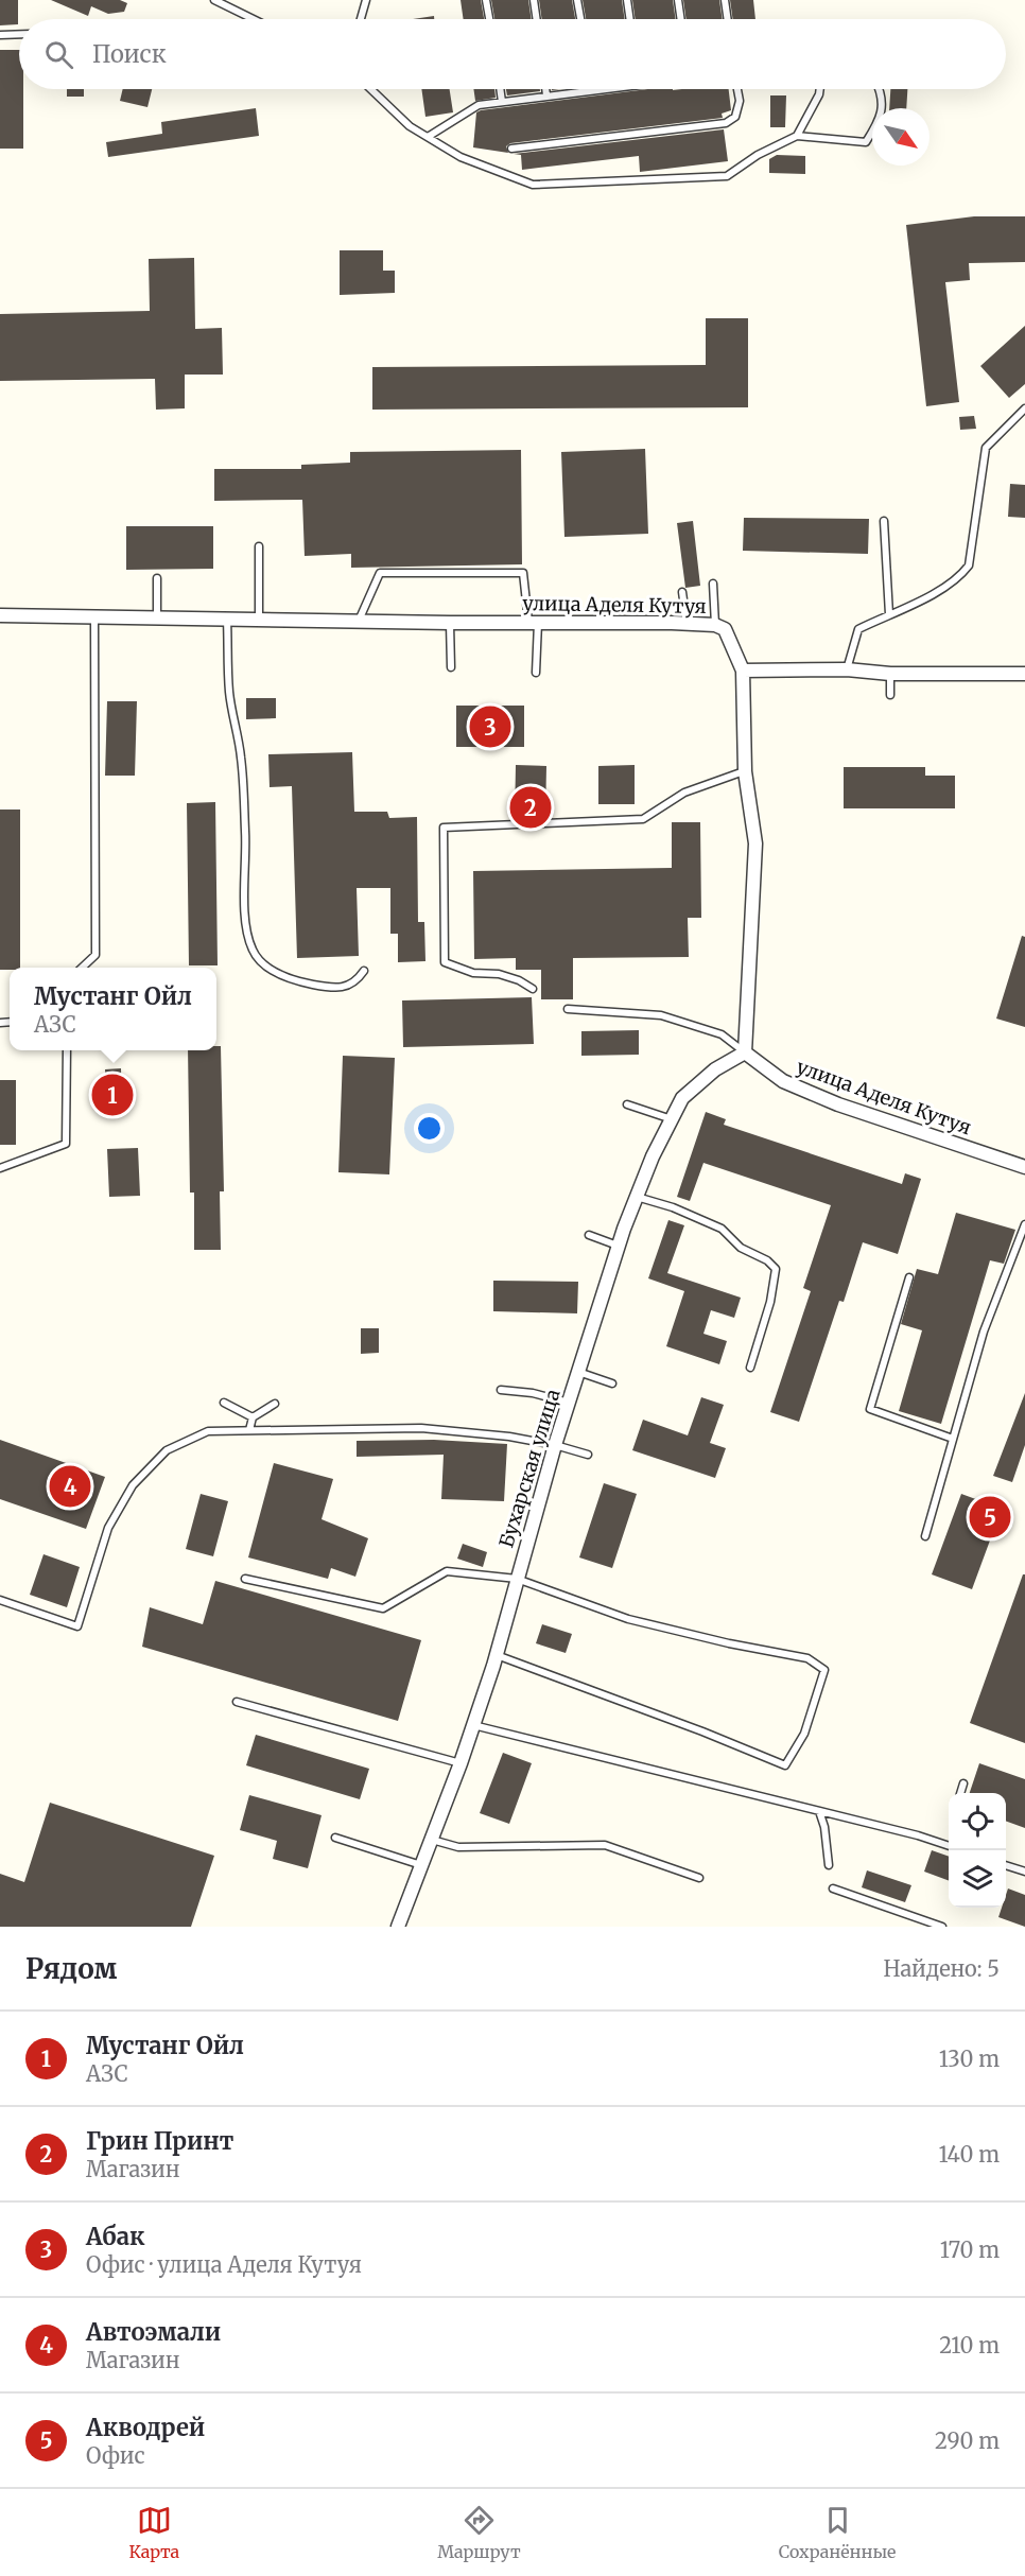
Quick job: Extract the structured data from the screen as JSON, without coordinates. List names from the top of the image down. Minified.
{"streets":{"street":["улица Аделя Кутуя","Бухарская улица"]},"crossings":[["улица Аделя Кутуя","Бухарская улица"]],"north":"bottom right","page":{"search":"Поиск","pins":["3","2","1","4","5"],"popup":["Мустанг Ойл","АЗС"],"heading":["Рядом","Найдено: 5"],"list":[{"mark":"1","name":"Мустанг Ойл","note":"АЗС","value":"130 m"},{"mark":"2","name":"Грин Принт","note":"Магазин","value":"140 m"},{"mark":"3","name":"Абак","note":"Офис · улица Аделя Кутуя","value":"170 m"},{"mark":"4","name":"Автоэмали","note":"Магазин","value":"210 m"},{"mark":"5","name":"Акводрей","note":"Офис","value":"290 m"}],"nav":["Карта","Маршрут","Сохранённые"]}}
